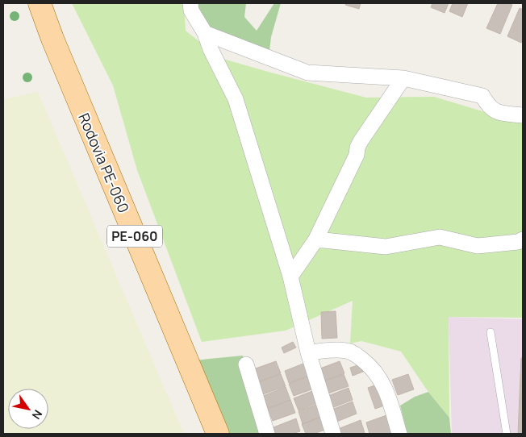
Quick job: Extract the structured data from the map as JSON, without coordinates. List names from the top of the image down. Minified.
{"streets":{"main road":["Rodovia PE-060","PE-060"]},"north":"bottom right"}
